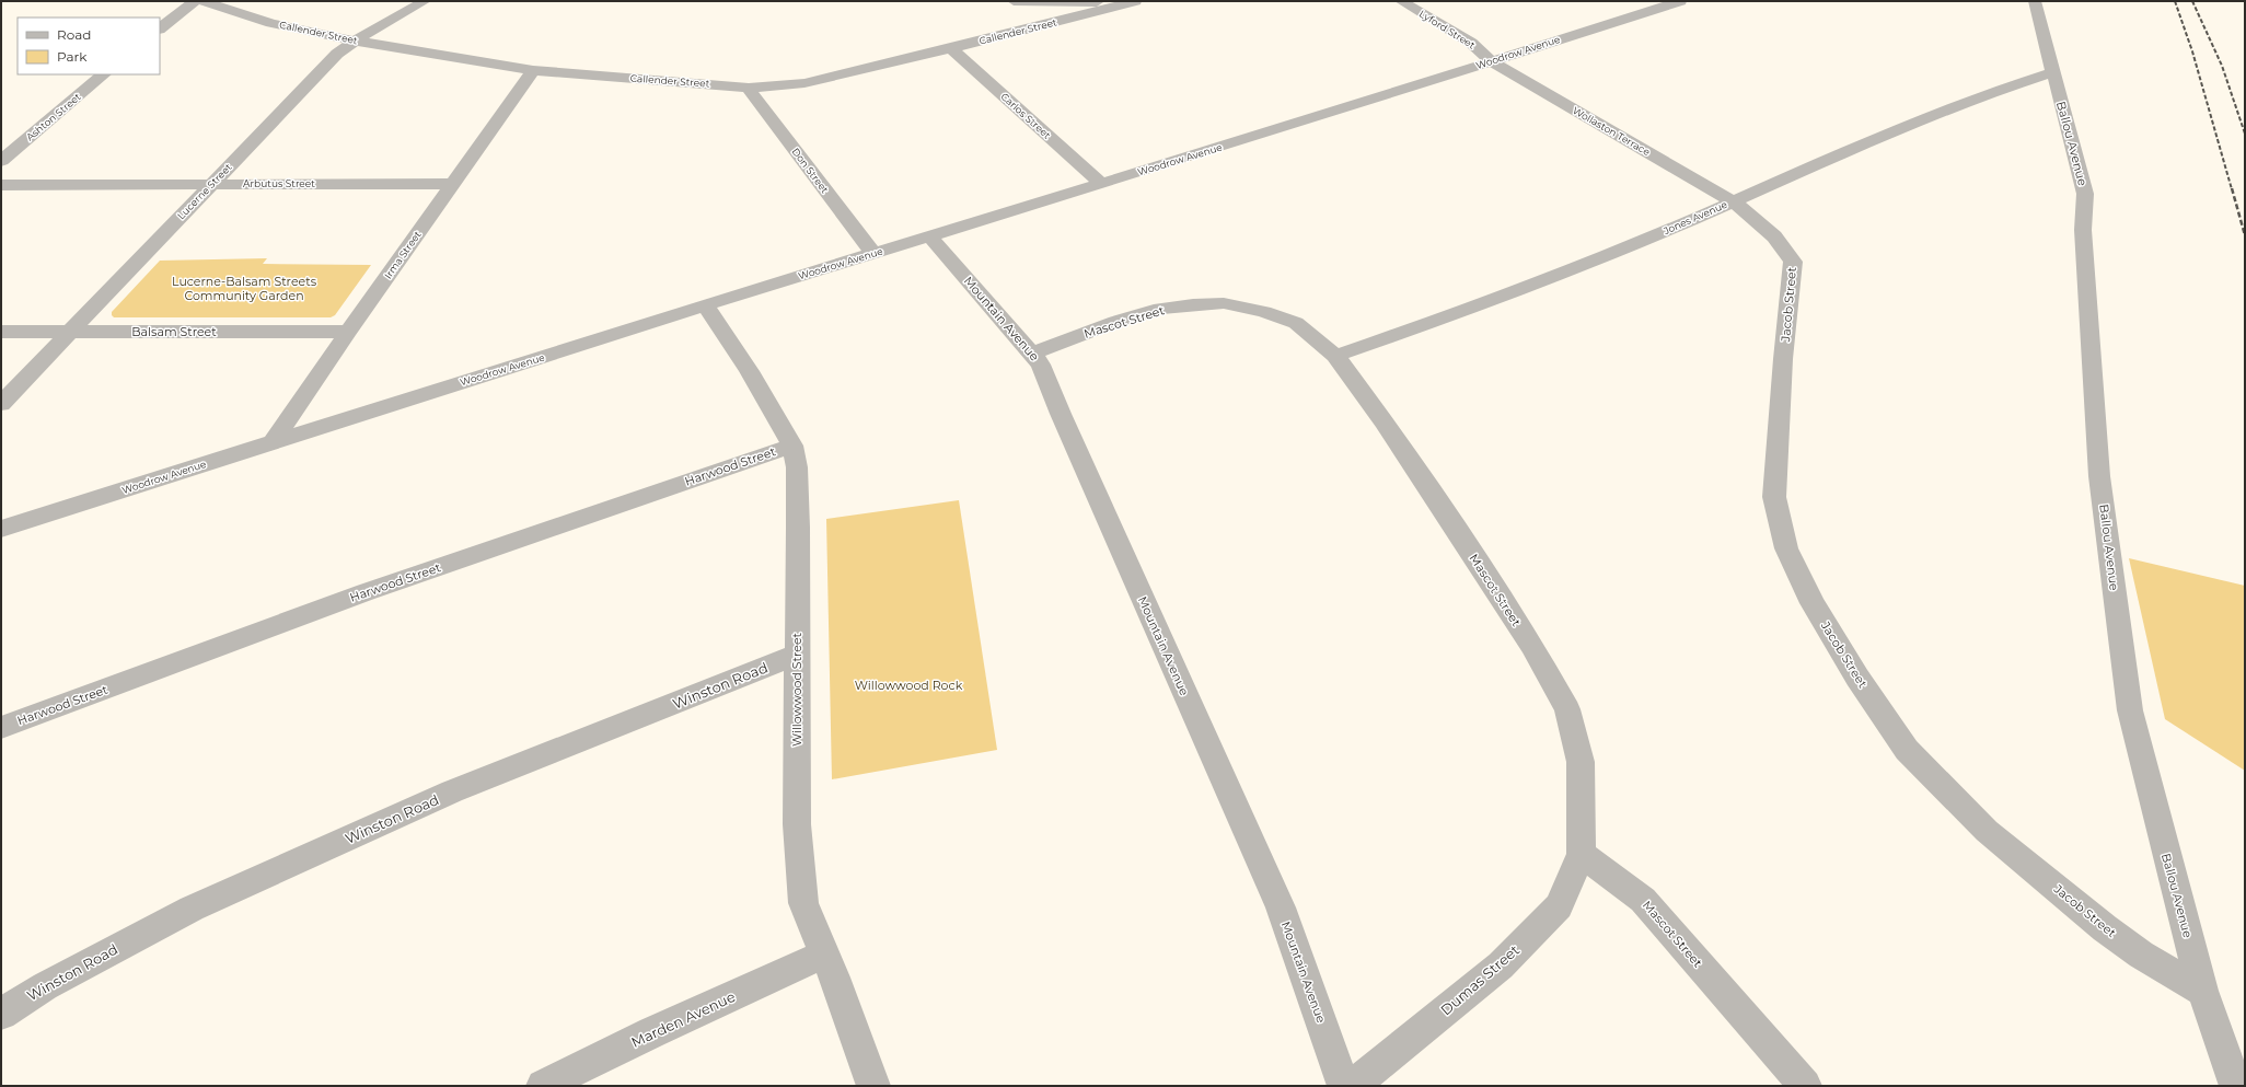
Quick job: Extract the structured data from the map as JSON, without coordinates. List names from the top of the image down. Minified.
{"streets":{"street":["Lyford Street","Callender Street","Woodrow Avenue","Carlos Street","Ashton Street","Wollaston Terrace","Ballou Avenue","Don Street","Arbutus Street","Lucerne Street","Jones Avenue","Irma Street","Jacob Street","Mountain Avenue","Mascot Street","Balsam Street","Harwood Street","Winston Road","Willowwood Street","Dumas Street","Marden Avenue"]},"crossings":[["Lyford Street","Woodrow Avenue"],["Lyford Street","Wollaston Terrace"],["Callender Street","Carlos Street"],["Callender Street","Don Street"],["Callender Street","Lucerne Street"],["Callender Street","Irma Street"],["Woodrow Avenue","Carlos Street"],["Woodrow Avenue","Wollaston Terrace"],["Woodrow Avenue","Don Street"],["Woodrow Avenue","Irma Street"],["Woodrow Avenue","Mountain Avenue"],["Woodrow Avenue","Willowwood Street"],["Wollaston Terrace","Jones Avenue"],["Wollaston Terrace","Jacob Street"],["Ballou Avenue","Jones Avenue"],["Ballou Avenue","Jacob Street"],["Arbutus Street","Lucerne Street"],["Arbutus Street","Irma Street"],["Lucerne Street","Balsam Street"],["Jones Avenue","Jacob Street"],["Jones Avenue","Mascot Street"],["Irma Street","Balsam Street"],["Mountain Avenue","Mascot Street"],["Mascot Street","Dumas Street"],["Harwood Street","Willowwood Street"],["Winston Road","Willowwood Street"],["Willowwood Street","Marden Avenue"]],"parks":["Lucerne-Balsam Streets Community Garden","Willowwood Rock"],"legend":["Road","Park"]}
